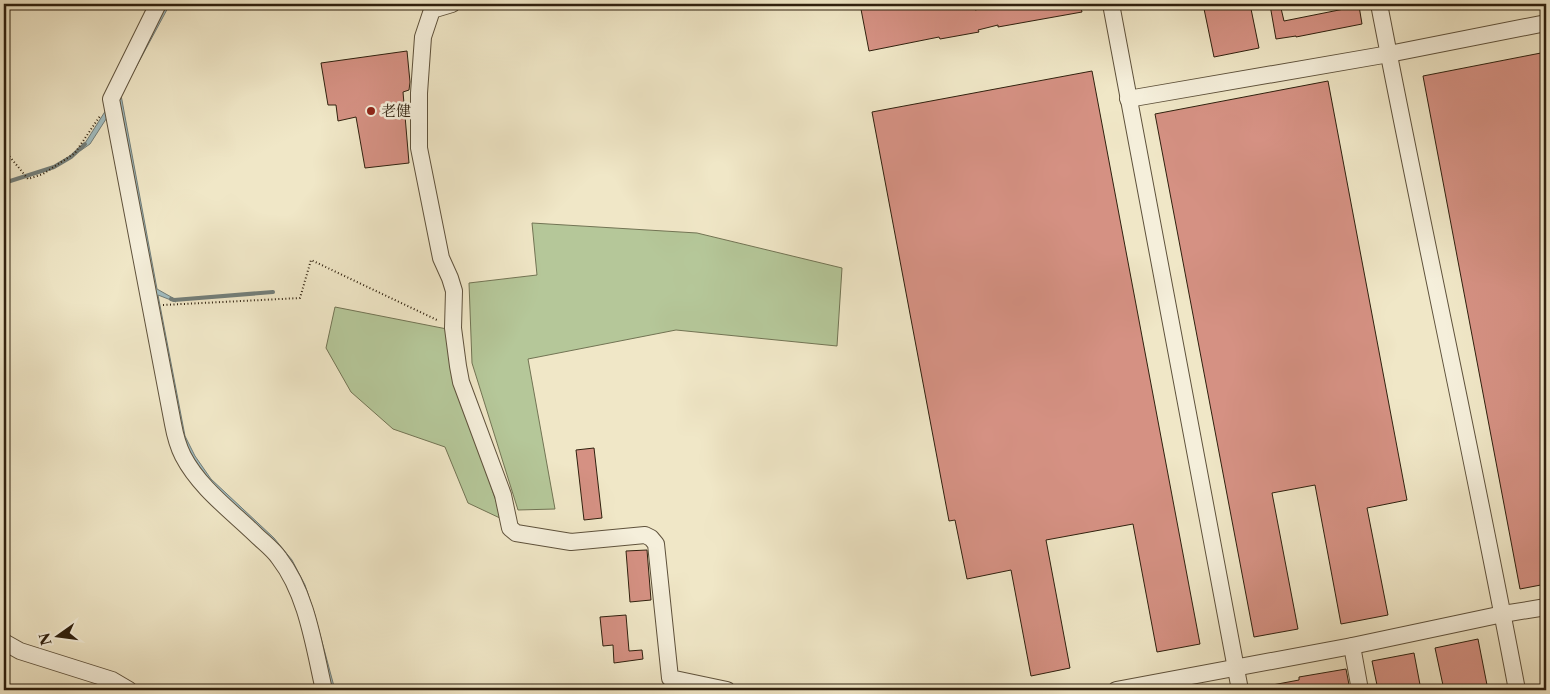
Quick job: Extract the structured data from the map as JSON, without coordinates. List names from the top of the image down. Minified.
{"places":["老健"],"north":"left"}
